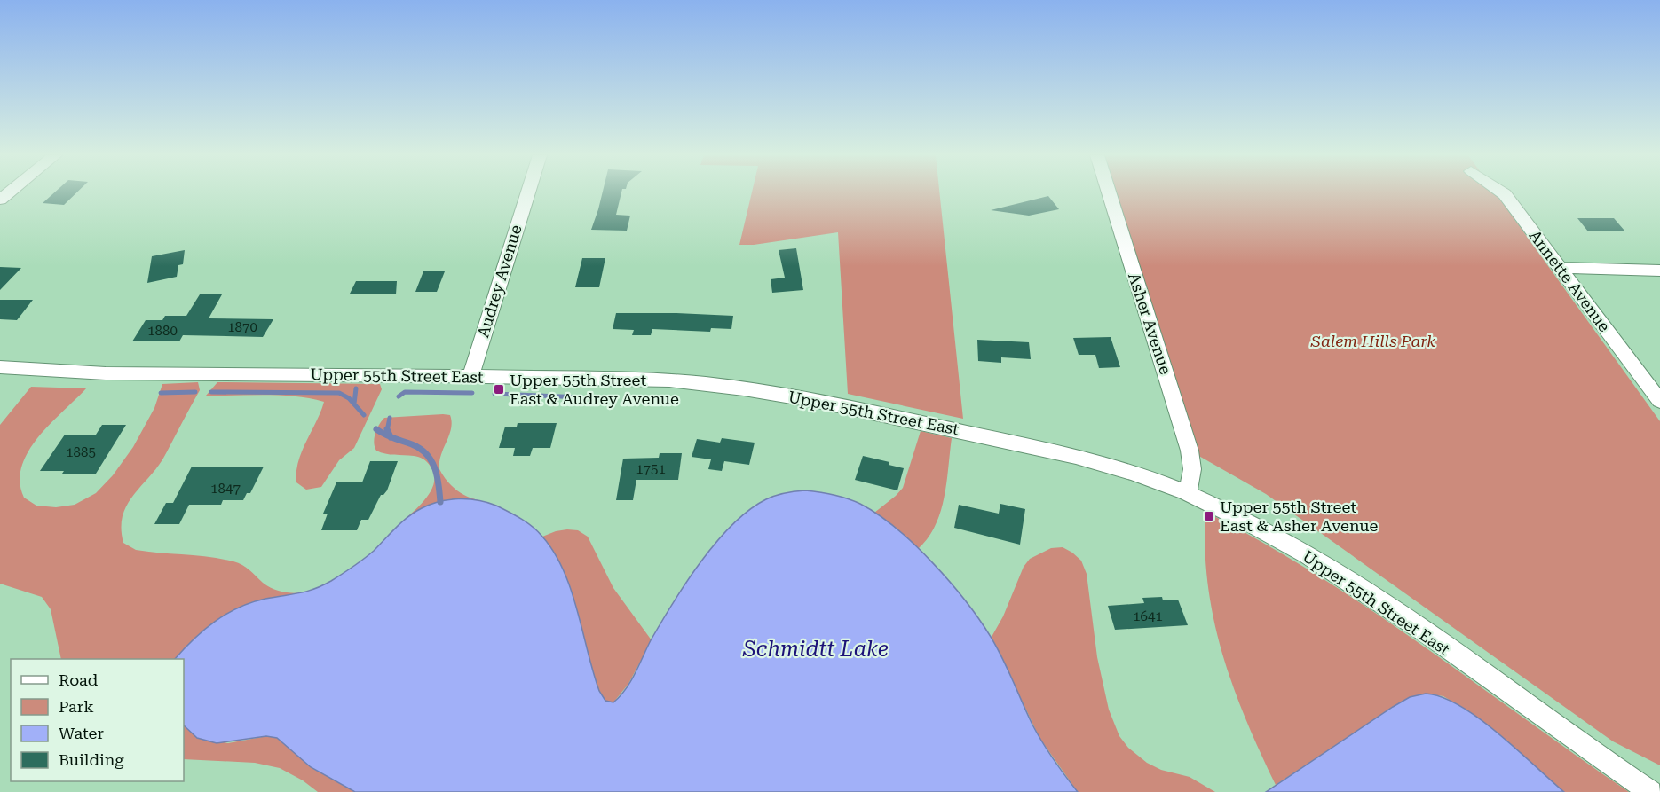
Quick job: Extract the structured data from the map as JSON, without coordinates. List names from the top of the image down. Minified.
{"streets":{"street":["Audrey Avenue","Annette Avenue","Asher Avenue","Upper 55th Street East"]},"crossings":[["Audrey Avenue","Upper 55th Street East"],["Asher Avenue","Upper 55th Street East"]],"water":["Schmidtt Lake"],"parks":["Salem Hills Park"],"places":{"transit":["Upper 55th Street East & Audrey Avenue","Upper 55th Street East & Asher Avenue"]},"house_numbers":["1870","1880","1885","1751","1847","1641"],"legend":["Road","Park","Water","Building"]}
